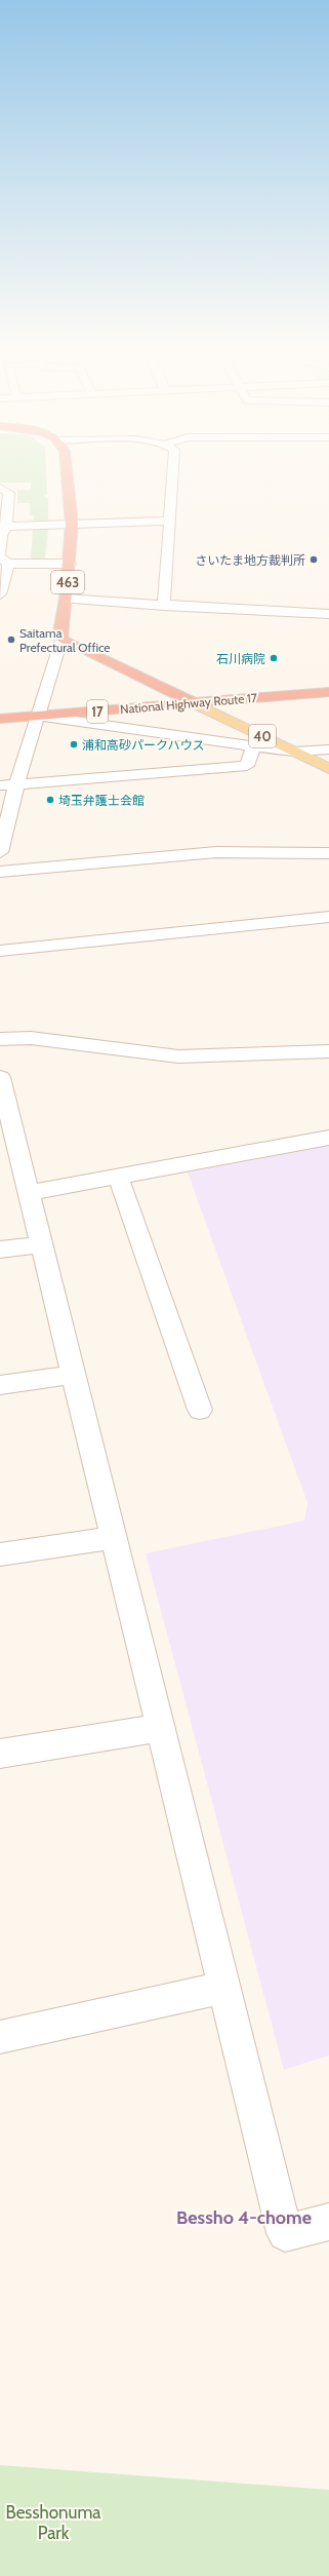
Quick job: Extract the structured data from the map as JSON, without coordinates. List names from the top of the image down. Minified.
{"streets":{"highway":["463","National Highway Route 17","17"],"main road":["40"]},"crossings":[["National Highway Route 17","40"]],"districts":["Bessho 4-chome"],"parks":["Besshonuma Park"],"places":["さいたま地方裁判所","Saitama Prefectural Office","石川病院","浦和高砂パークハウス","埼玉弁護士会館"]}
